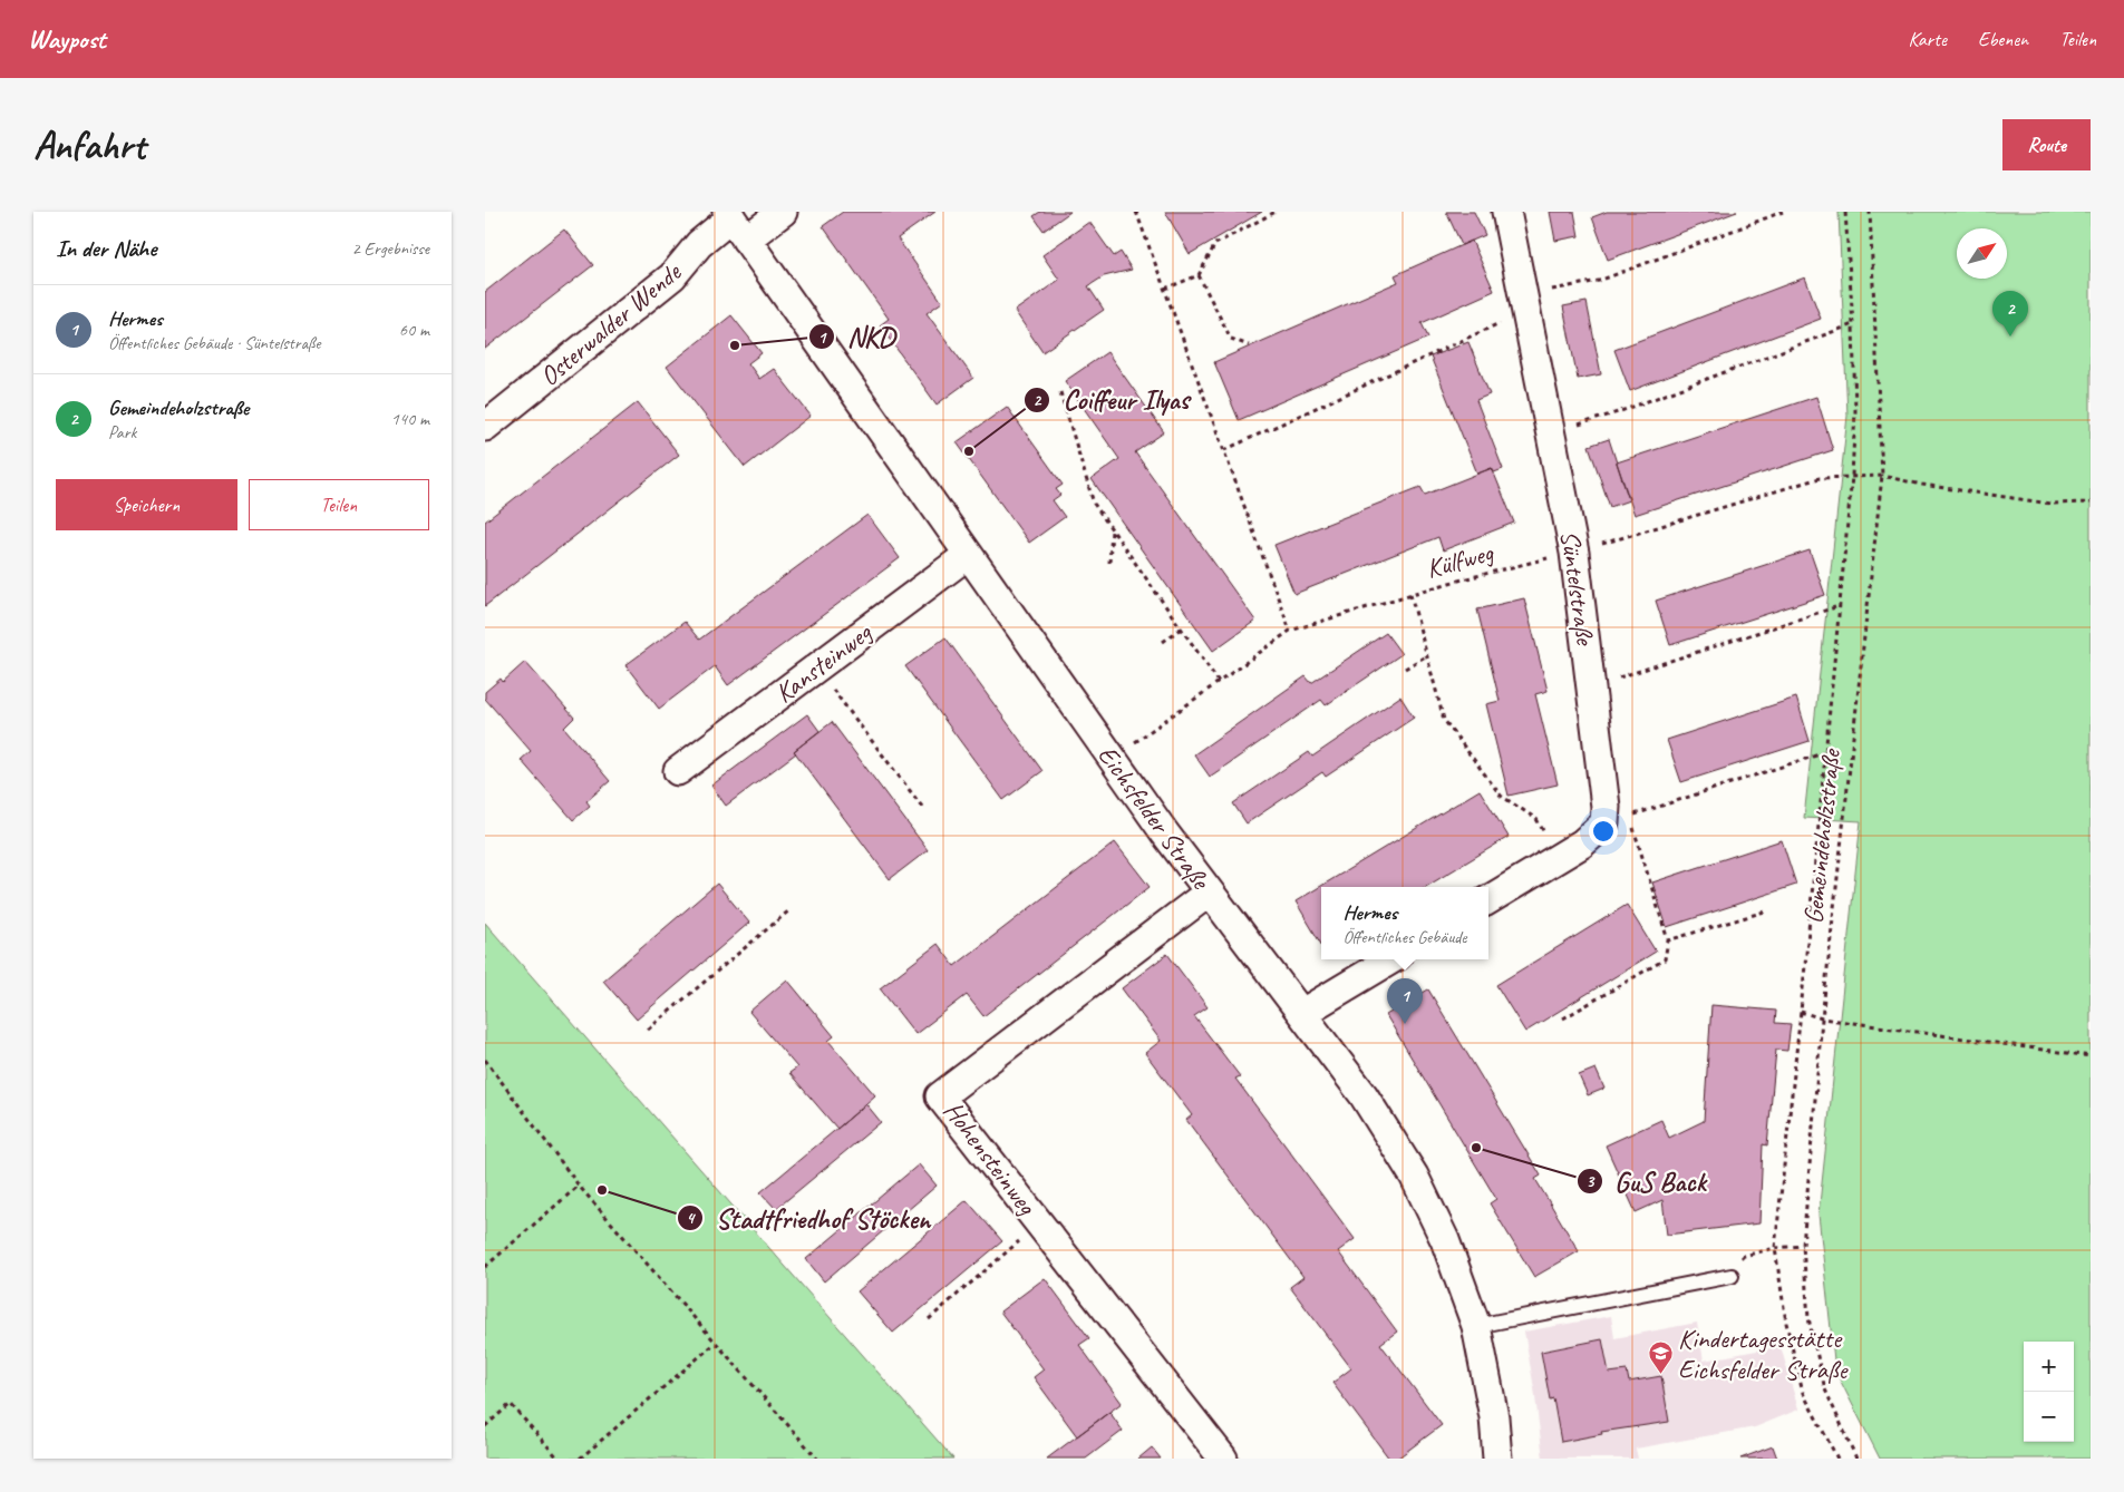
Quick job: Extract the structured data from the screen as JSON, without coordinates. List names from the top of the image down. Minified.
{"streets":{"street":["Osterwalder Wende","Süntelstraße","Kansteinweg","Eichsfelder Straße","Hohensteinweg"],"path":["Külfweg","Gemeindeholzstraße"]},"crossings":[["Osterwalder Wende","Eichsfelder Straße"],["Külfweg","Süntelstraße"],["Külfweg","Eichsfelder Straße"],["Külfweg","Gemeindeholzstraße"],["Kansteinweg","Eichsfelder Straße"],["Eichsfelder Straße","Hohensteinweg"]],"places":{"other":["NKD","Coiffeur Ilyas","GuS Back","Stadtfriedhof Stöcken"],"school or university":["Kindertagesstätte Eichsfelder Straße"]},"north":"top right","page":{"header":"Waypost","nav":["Karte","Ebenen","Teilen"],"buttons":["Route",["Speichern","Teilen"]],"title":"Anfahrt","heading":["In der Nähe","2 Ergebnisse"],"list":[{"mark":"1","name":"Hermes","note":"Öffentliches Gebäude · Süntelstraße","value":"60 m"},{"mark":"2","name":"Gemeindeholzstraße","note":"Park","value":"140 m"}],"pins":["2","1"],"popup":["Hermes","Öffentliches Gebäude"],"map_buttons":["+","−"]}}
